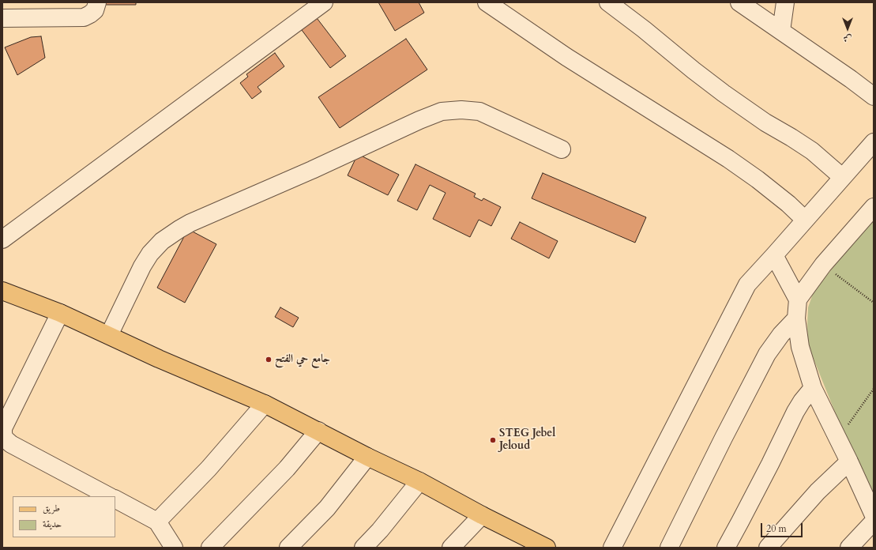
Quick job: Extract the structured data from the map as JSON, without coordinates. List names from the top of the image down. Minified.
{"places":["جامع حي الفتح","STEG Jebel Jeloud"],"legend":["طريق","حديقة"],"scale_bar":"20 m","north":"bottom"}
